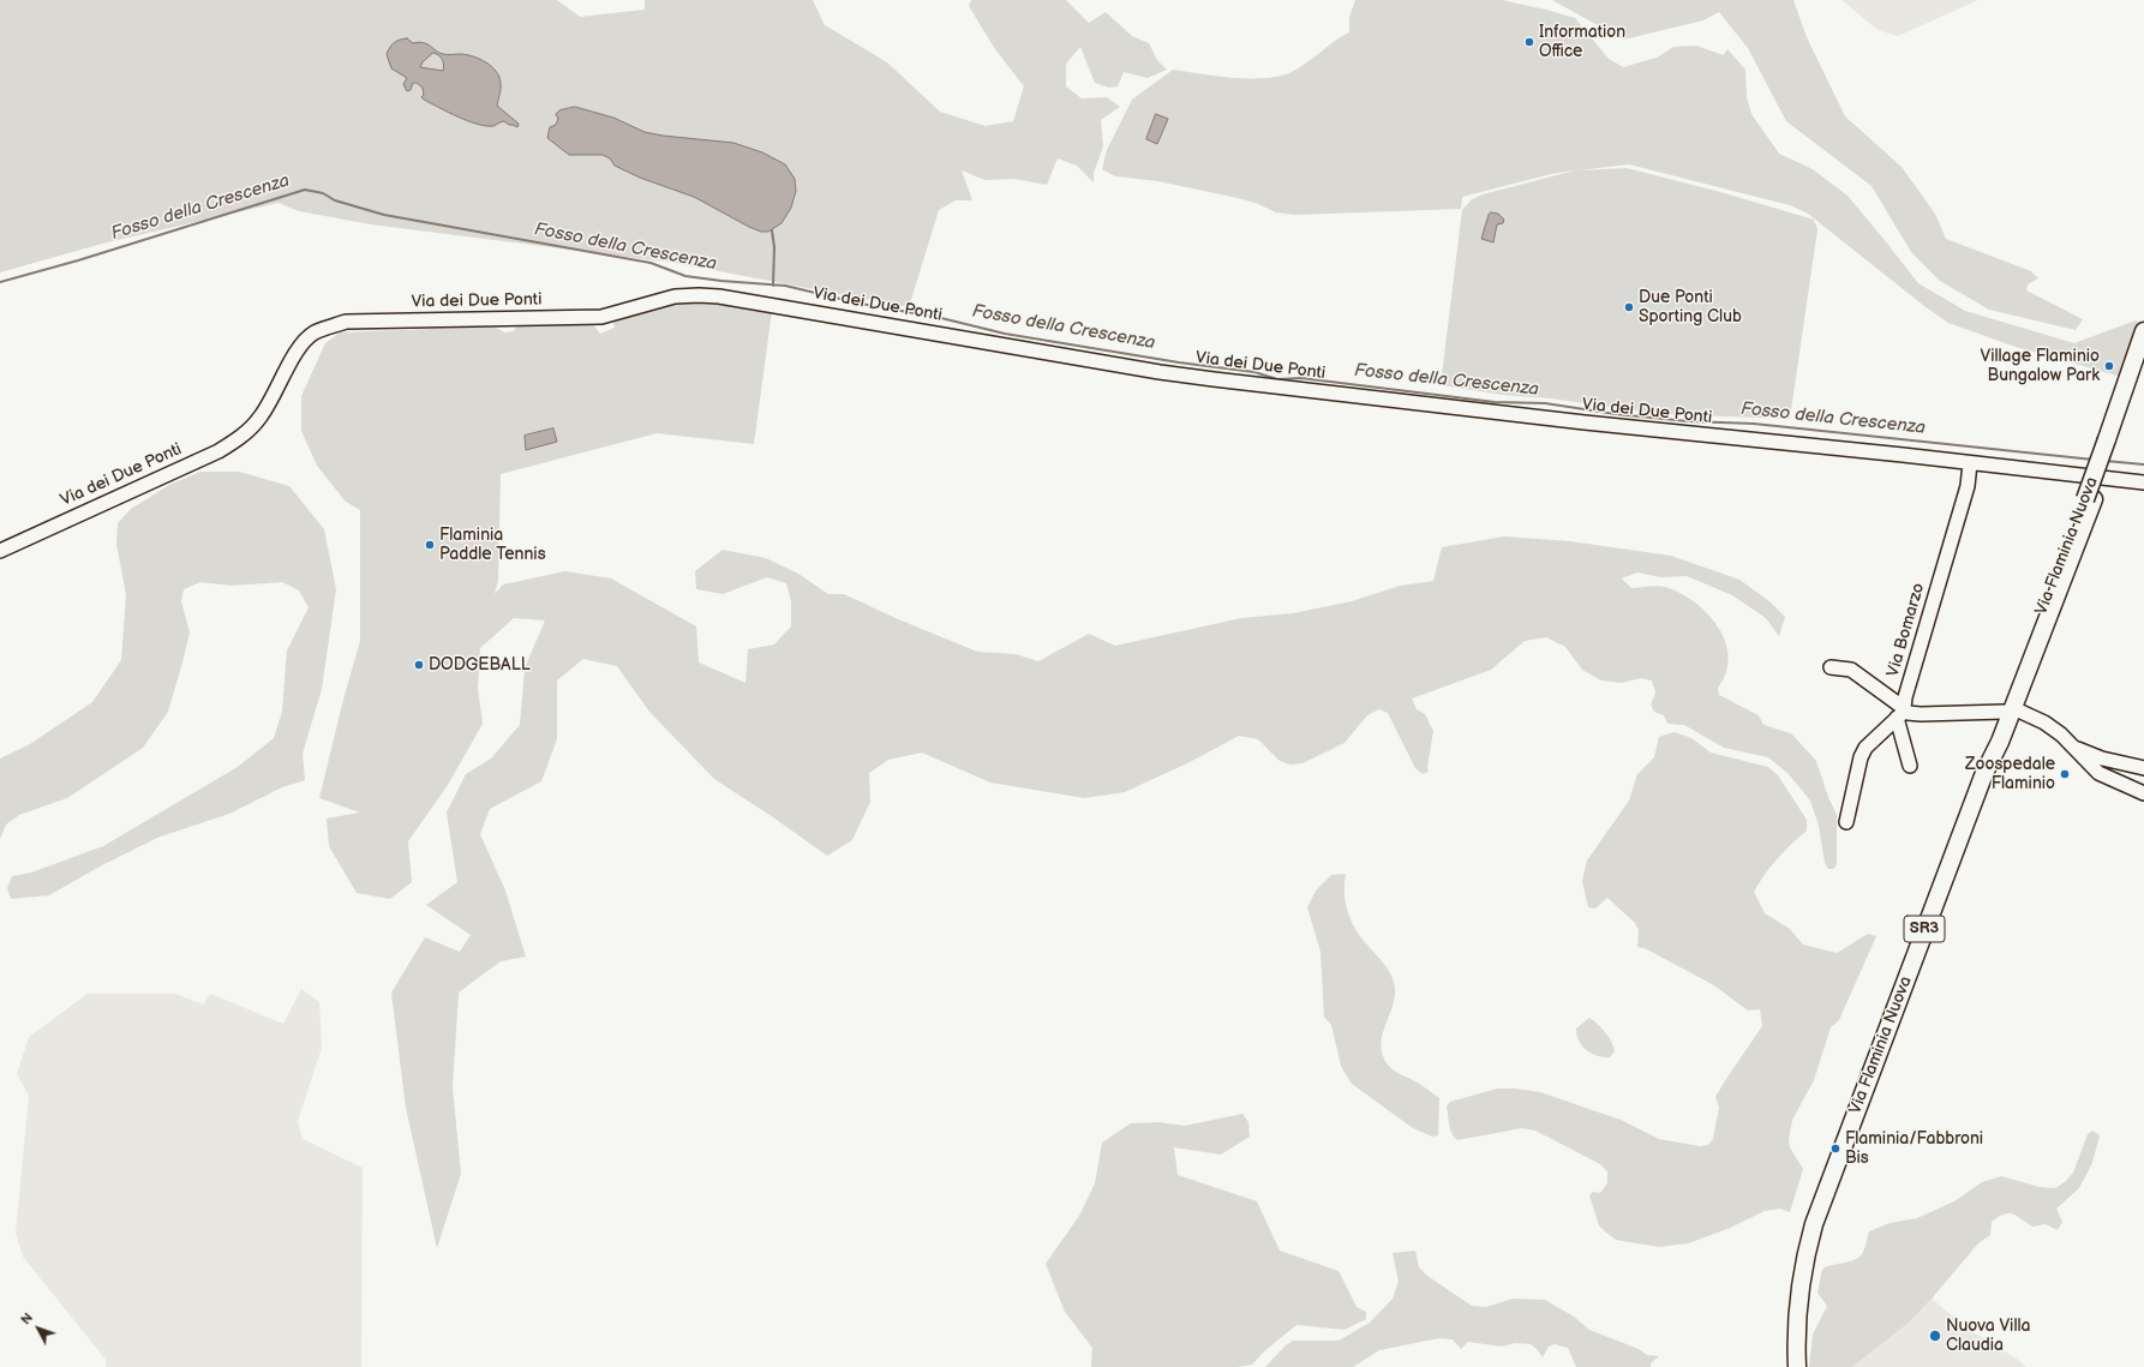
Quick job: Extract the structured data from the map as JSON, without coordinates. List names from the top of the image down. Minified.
{"streets":{"main road":["Via Flaminia Nuova","SR3"],"street":["Via dei Due Ponti","Via Bomarzo"]},"crossings":[["Via dei Due Ponti","Via Bomarzo"]],"water":["Fosso della Crescenza"],"places":["Information Office","Due Ponti Sporting Club","Village Flaminio Bungalow Park","Flaminia Paddle Tennis","DODGEBALL","Zoospedale Flaminio","Flaminia/Fabbroni Bis","Nuova Villa Claudia"],"north":"top left"}
